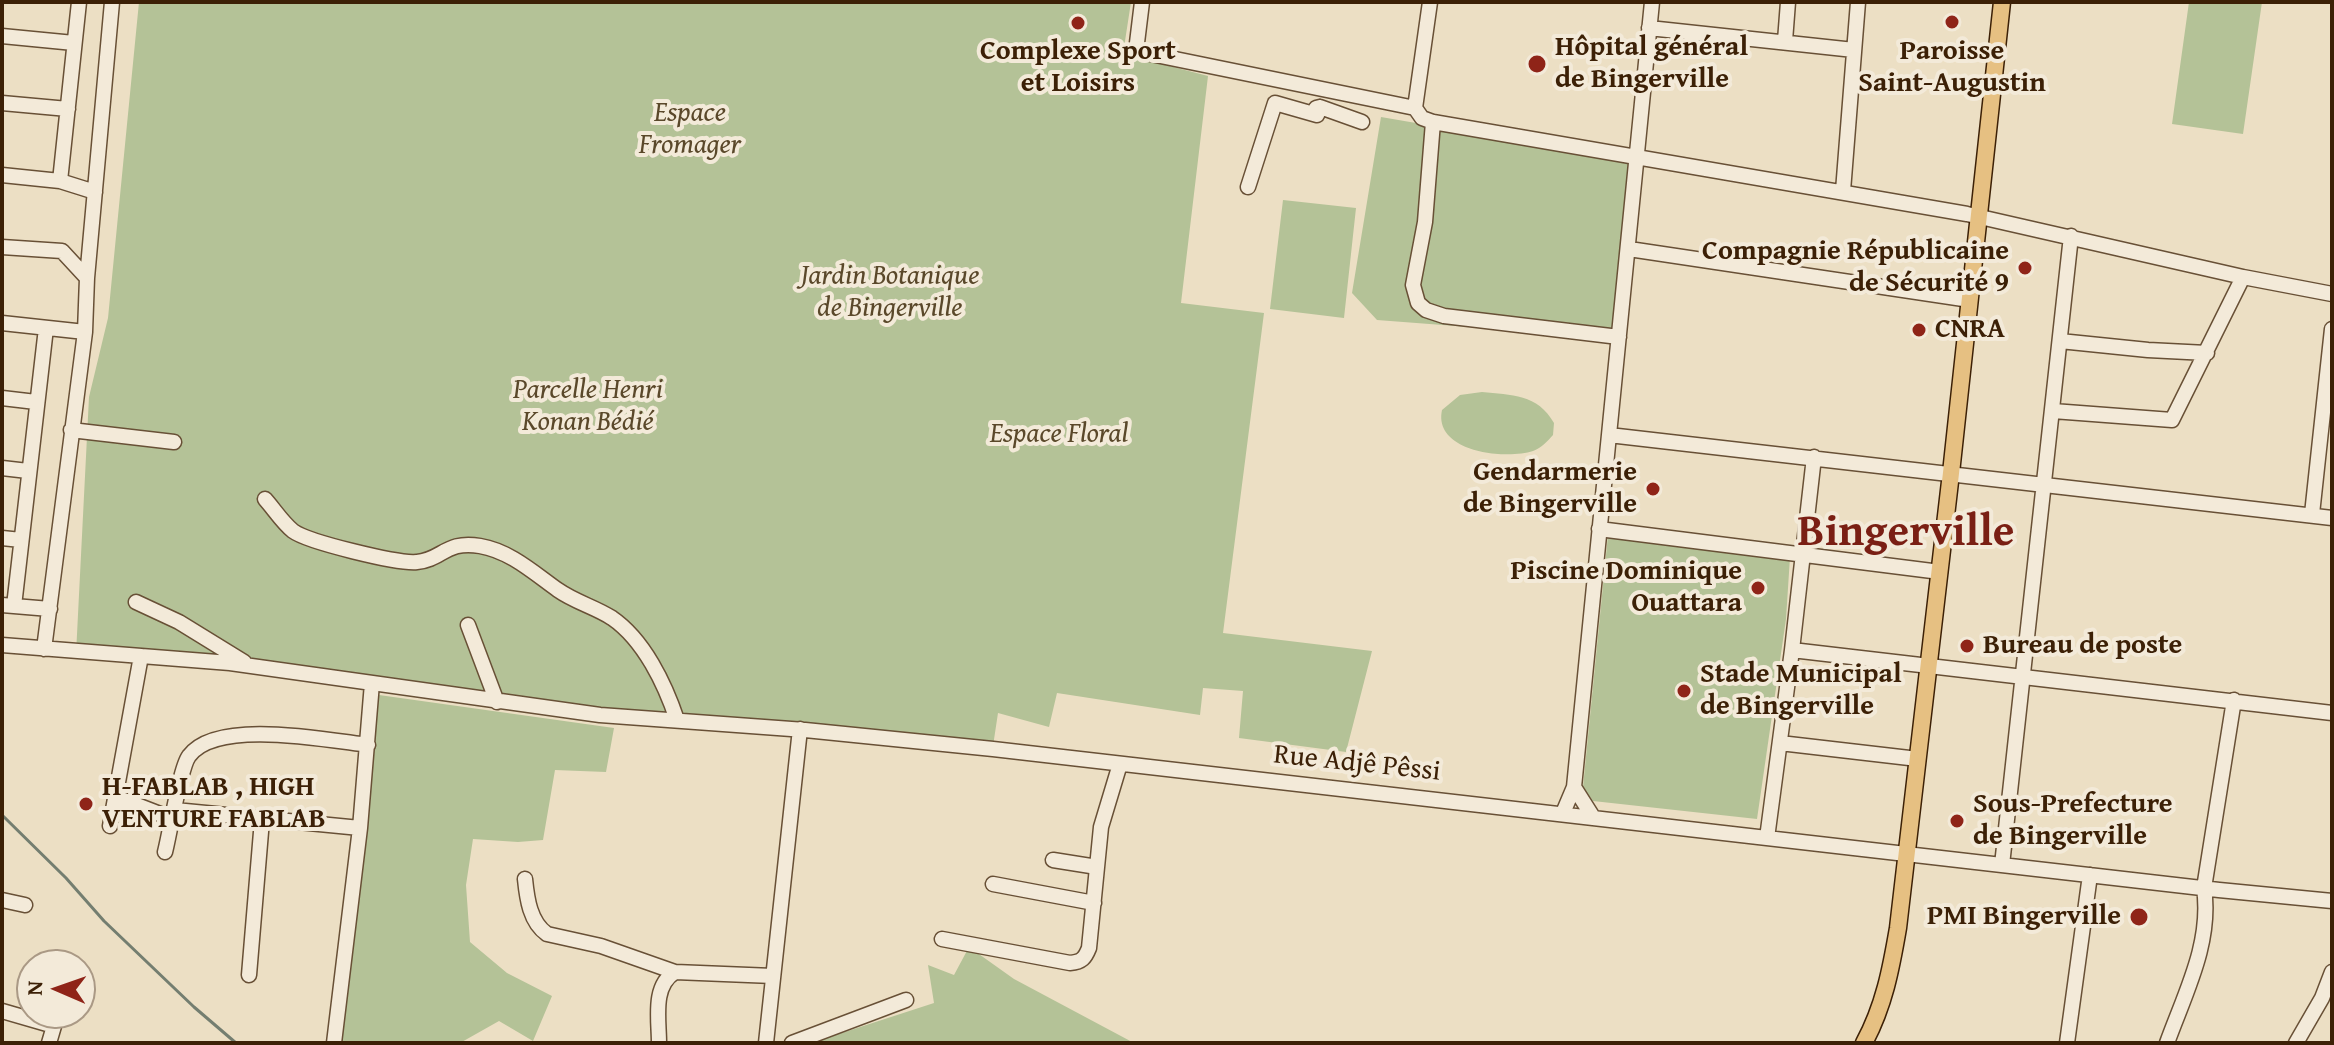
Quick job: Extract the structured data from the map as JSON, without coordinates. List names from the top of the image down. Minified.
{"streets":{"street":["Rue Adjê Pêssi"]},"districts":["Bingerville"],"parks":["Espace Fromager","Jardin Botanique de Bingerville","Parcelle Henri Konan Bédié","Espace Floral"],"places":["Paroisse Saint-Augustin","Complexe Sport et Loisirs","Hôpital général de Bingerville","Compagnie Républicaine de Sécurité 9","CNRA","Gendarmerie de Bingerville","Piscine Dominique Ouattara","Bureau de poste","Stade Municipal de Bingerville","H-FABLAB , HIGH VENTURE FABLAB","Sous-Prefecture de Bingerville","PMI Bingerville"],"north":"left"}
